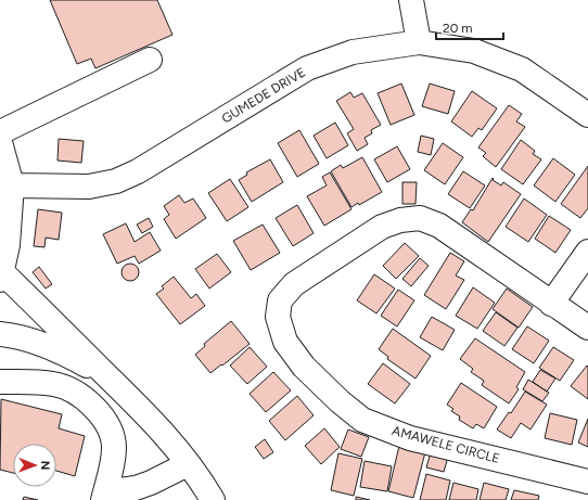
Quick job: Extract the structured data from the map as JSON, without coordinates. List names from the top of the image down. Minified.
{"streets":{"street":["GUMEDE DRIVE","AMAWELE CIRCLE"]},"scale_bar":"20 m","north":"right"}
